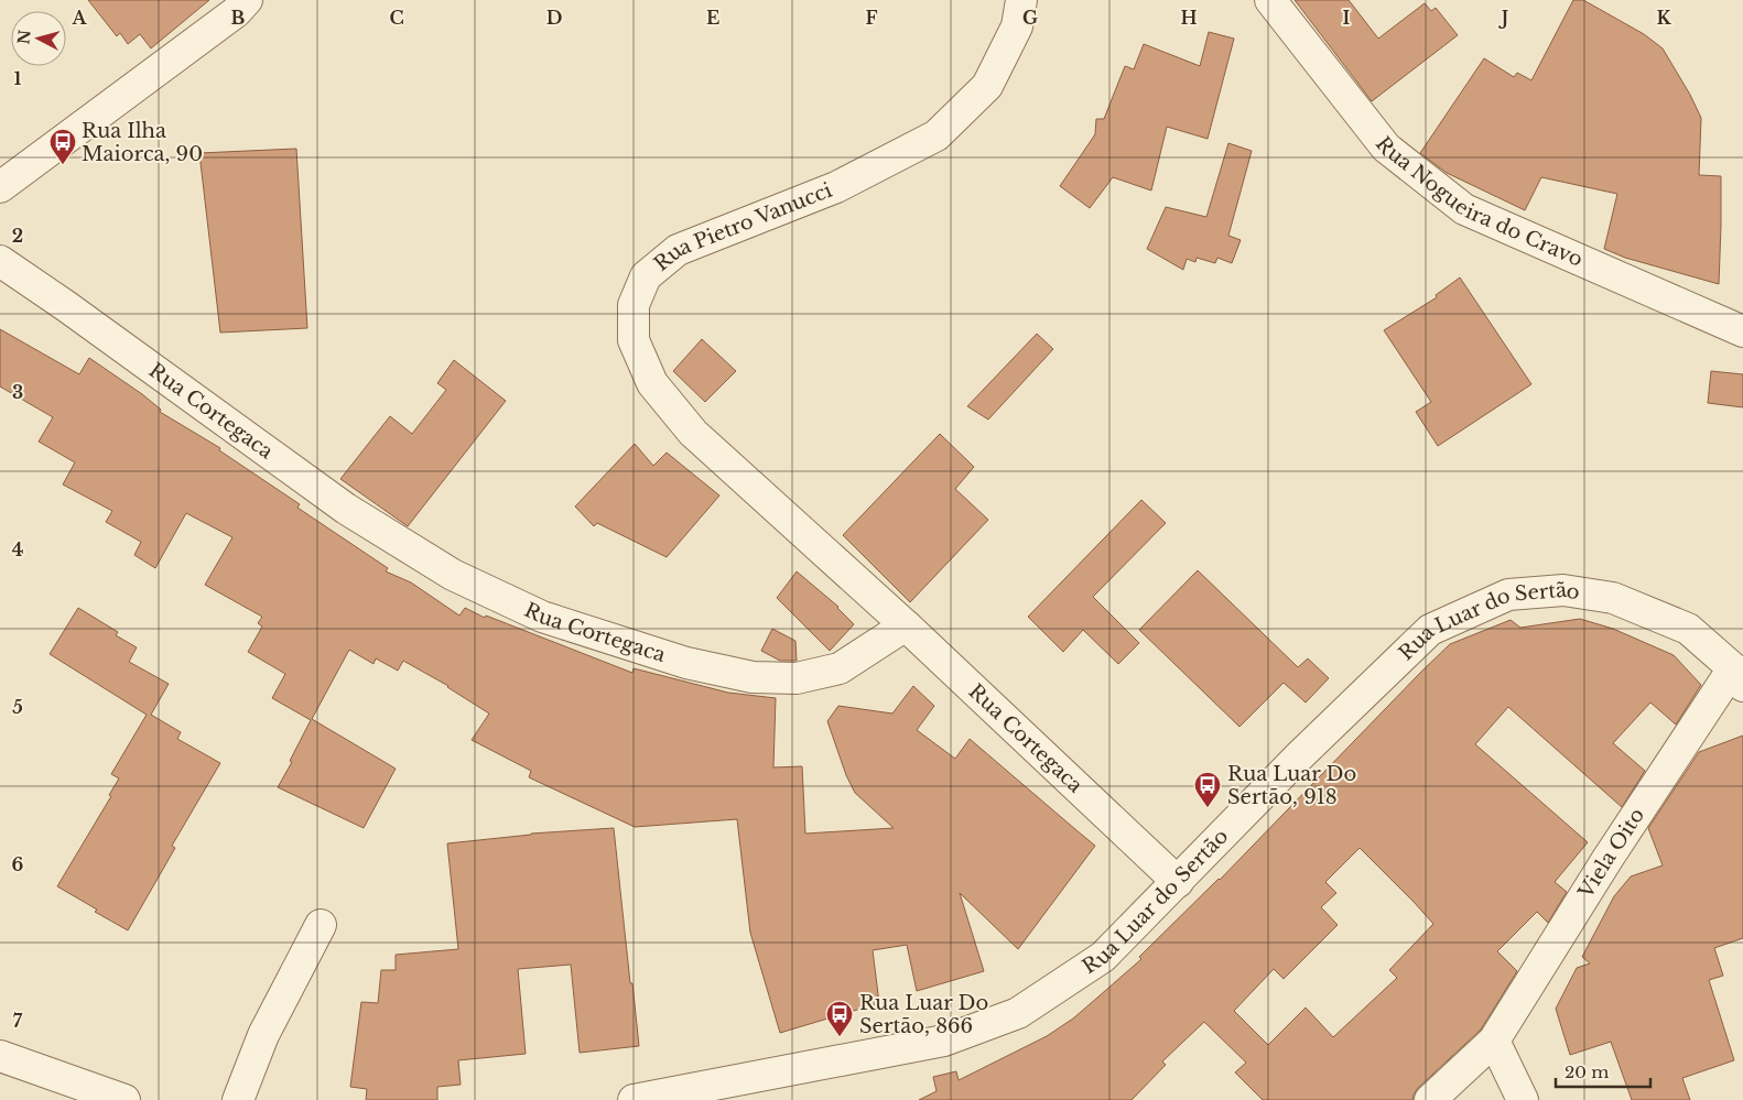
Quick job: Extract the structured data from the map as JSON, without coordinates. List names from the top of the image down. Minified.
{"streets":{"street":["Rua Nogueira do Cravo","Rua Pietro Vanucci","Rua Cortegaca","Rua Luar do Sertão","Viela Oito"]},"crossings":[["Rua Pietro Vanucci","Rua Cortegaca"],["Rua Cortegaca","Rua Luar do Sertão"],["Rua Luar do Sertão","Viela Oito"]],"places":{"bus stop":["Rua Ilha Maiorca, 90","Rua Luar Do Sertão, 918","Rua Luar Do Sertão, 866"]},"scale_bar":"20 m","north":"left","grid":{"columns":["A","B","C","D","E","F","G","H","I","J","K"],"rows":["1","2","3","4","5","6","7"]}}
